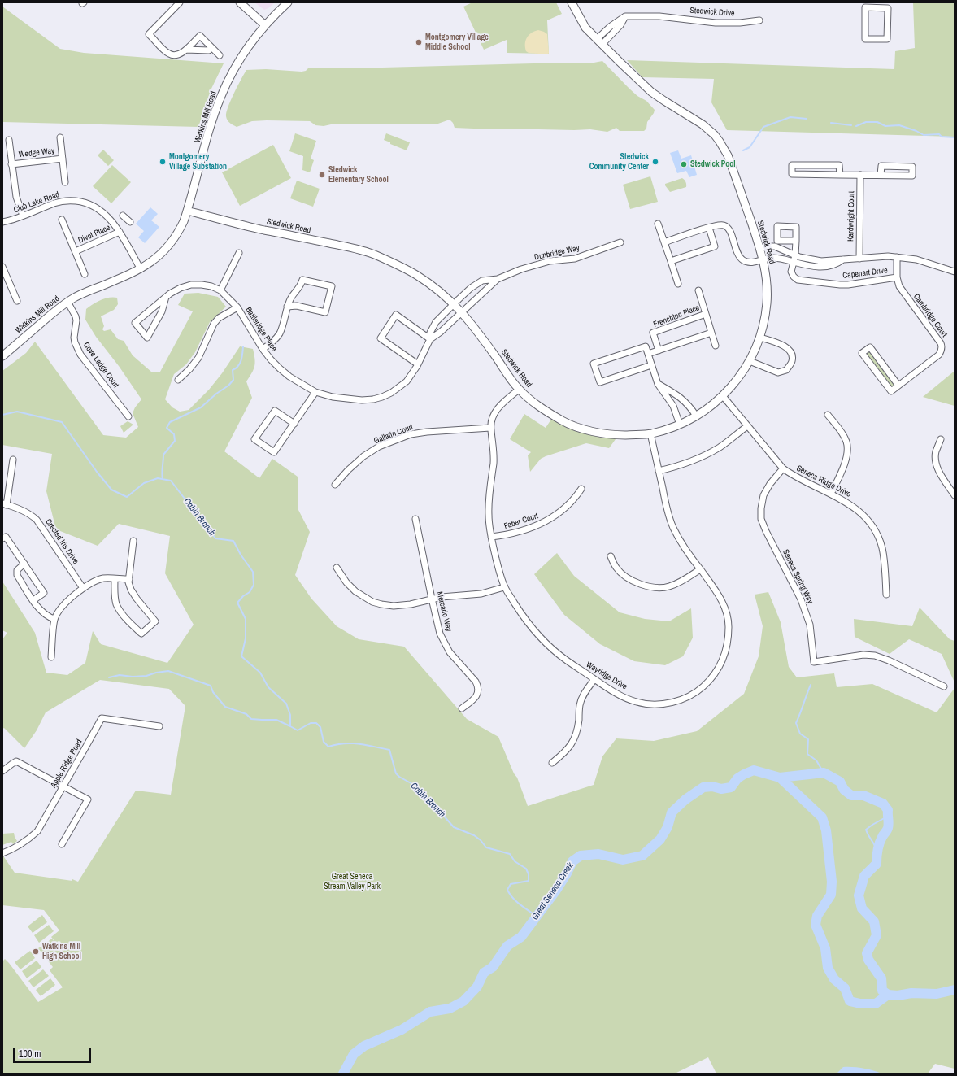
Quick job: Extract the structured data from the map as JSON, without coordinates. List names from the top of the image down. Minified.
{"streets":{"street":["Stedwick Drive","Watkins Mill Road","Wedge Way","Club Lake Road","Kardwright Court","Stedwick Road","Divot Place","Dunbridge Way","Capehart Drive","Cambridge Court","Frenchton Place","Battleridge Place","Cove Ledge Court","Gallatin Court","Seneca Ridge Drive","Faber Court","Crested Iris Drive","Seneca Spring Way","Mercado Way","Wayridge Drive","Apple Ridge Road"]},"crossings":[["Stedwick Drive","Stedwick Road"],["Watkins Mill Road","Club Lake Road"],["Watkins Mill Road","Stedwick Road"],["Watkins Mill Road","Cove Ledge Court"],["Wedge Way","Club Lake Road"],["Club Lake Road","Divot Place"],["Kardwright Court","Capehart Drive"],["Stedwick Road","Dunbridge Way"],["Stedwick Road","Capehart Drive"],["Stedwick Road","Battleridge Place"],["Stedwick Road","Seneca Ridge Drive"],["Stedwick Road","Wayridge Drive"],["Dunbridge Way","Battleridge Place"],["Capehart Drive","Cambridge Court"],["Gallatin Court","Wayridge Drive"],["Seneca Ridge Drive","Seneca Spring Way"],["Faber Court","Wayridge Drive"]],"water":["Cabin Branch","Great Seneca Creek"],"parks":["Great Seneca Stream Valley Park"],"places":["Montgomery Village Middle School","Montgomery Village Substation","Stedwick Community Center","Stedwick Pool","Stedwick Elementary School","Watkins Mill High School"],"scale_bar":"100 m"}
